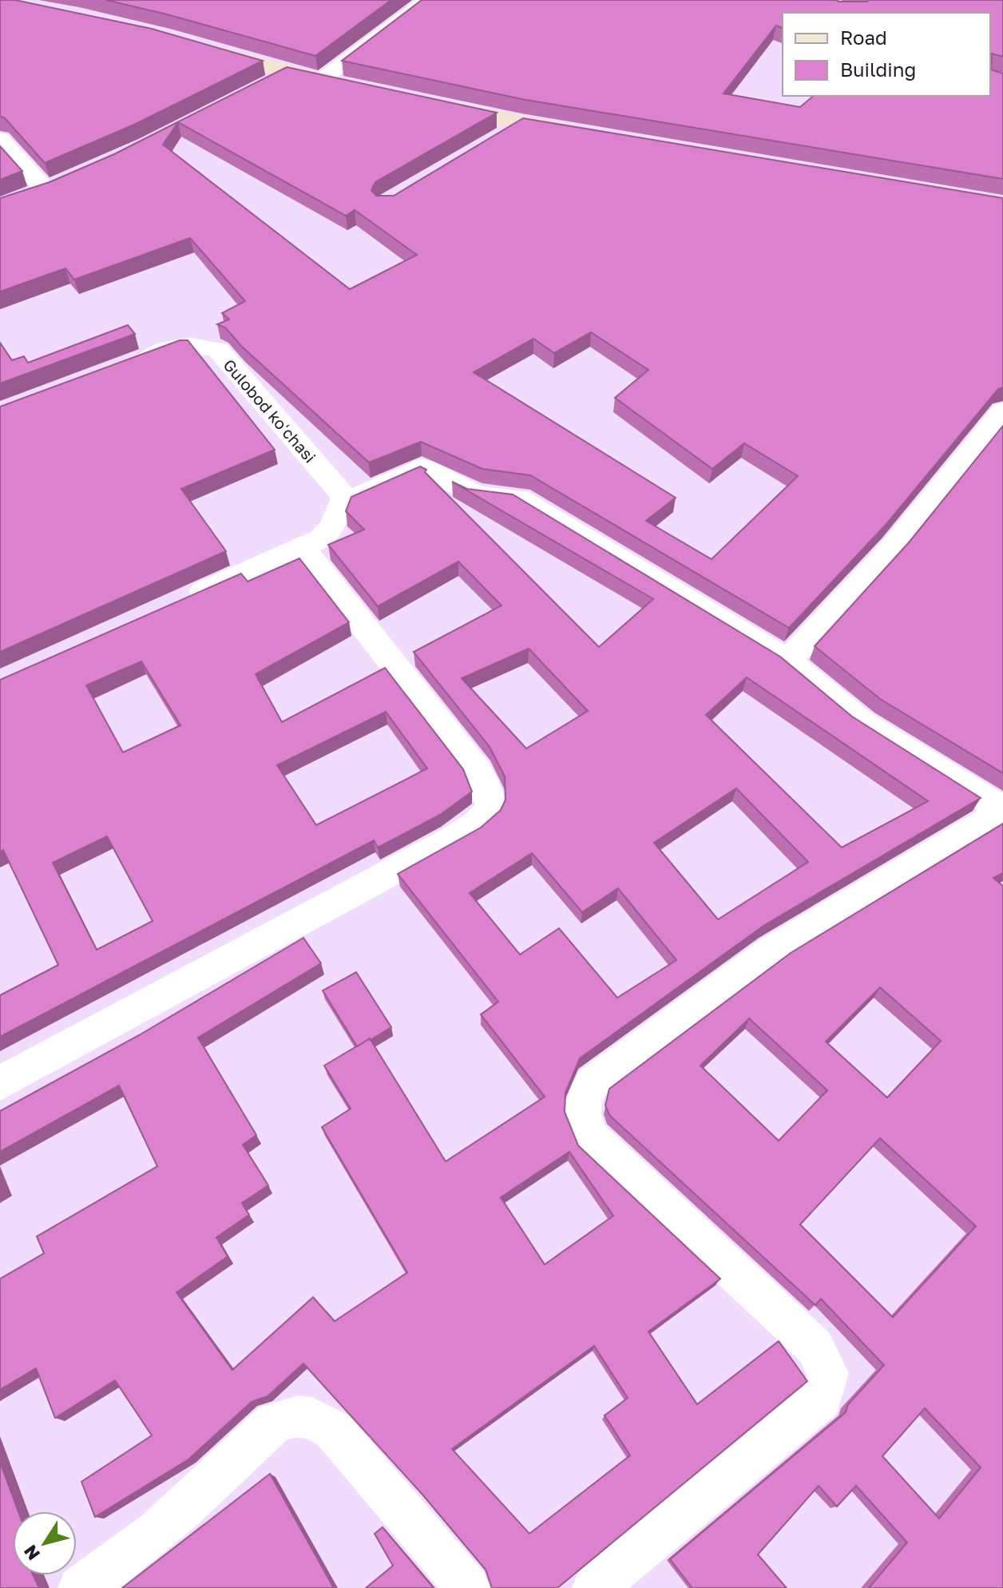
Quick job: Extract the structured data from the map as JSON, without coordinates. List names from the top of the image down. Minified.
{"streets":{"street":["Gulobod koʻchasi"]},"legend":["Road","Building"],"north":"bottom left"}
